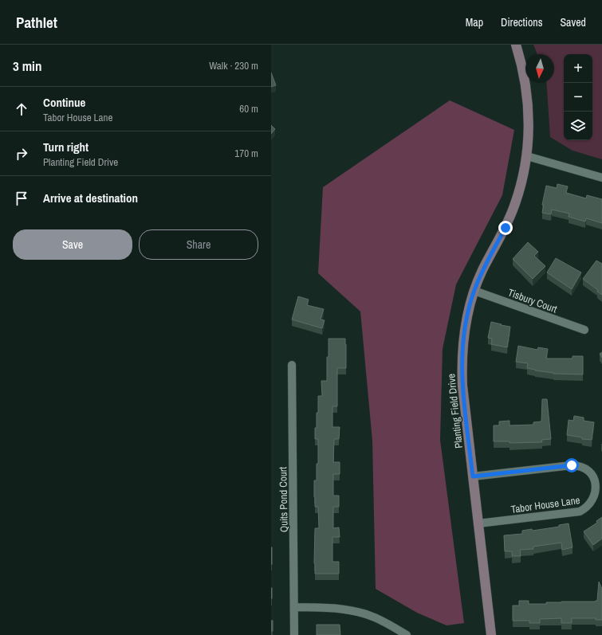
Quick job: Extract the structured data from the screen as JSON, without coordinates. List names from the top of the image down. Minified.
{"streets":{"street":["Tisbury Court","Planting Field Drive","Quits Pond Court","Tabor House Lane"]},"crossings":[["Tisbury Court","Planting Field Drive"],["Planting Field Drive","Tabor House Lane"]],"north":"bottom","page":{"header":"Pathlet","nav":["Map","Directions","Saved"],"heading":["3 min","Walk · 230 m"],"map_buttons":["+","−"],"list":[["Continue","Tabor House Lane","60 m"],["Turn right","Planting Field Drive","170 m"],"Arrive at destination"],"buttons":["Save","Share"]}}
